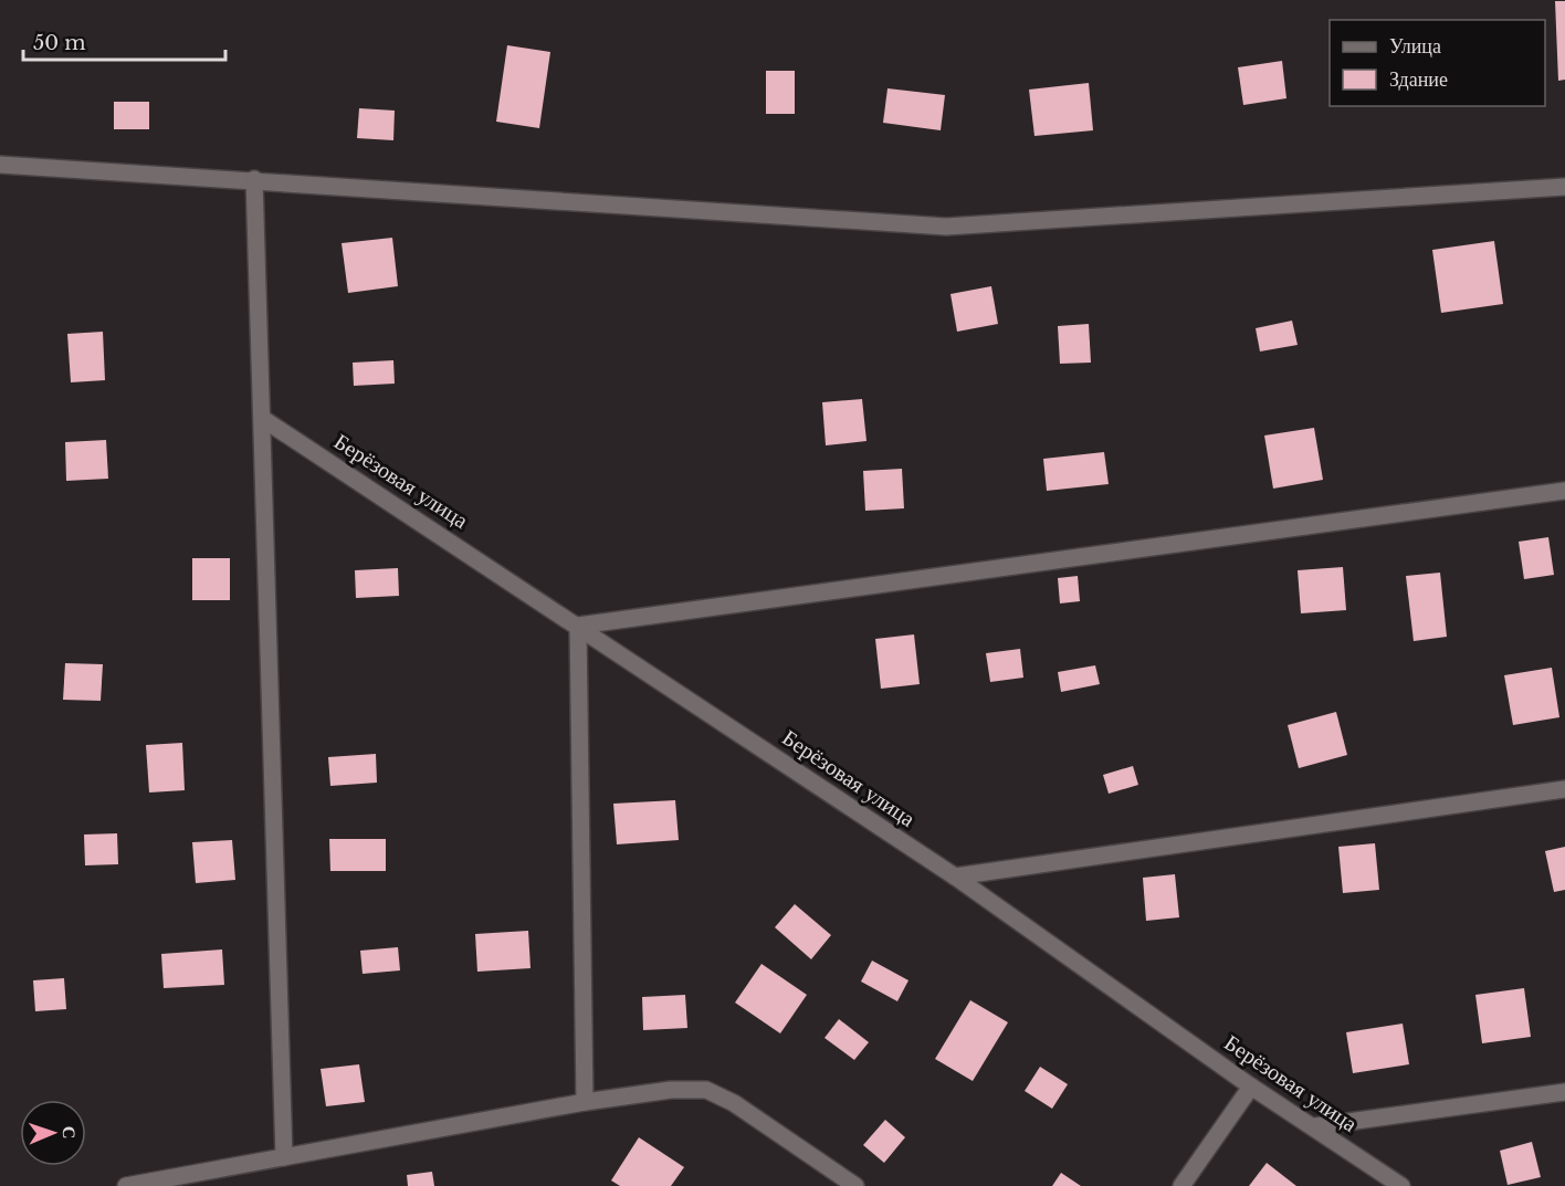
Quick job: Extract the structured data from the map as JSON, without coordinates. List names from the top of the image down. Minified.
{"streets":{"street":["Берёзовая улица"]},"legend":["Улица","Здание"],"scale_bar":"50 m","north":"right"}
